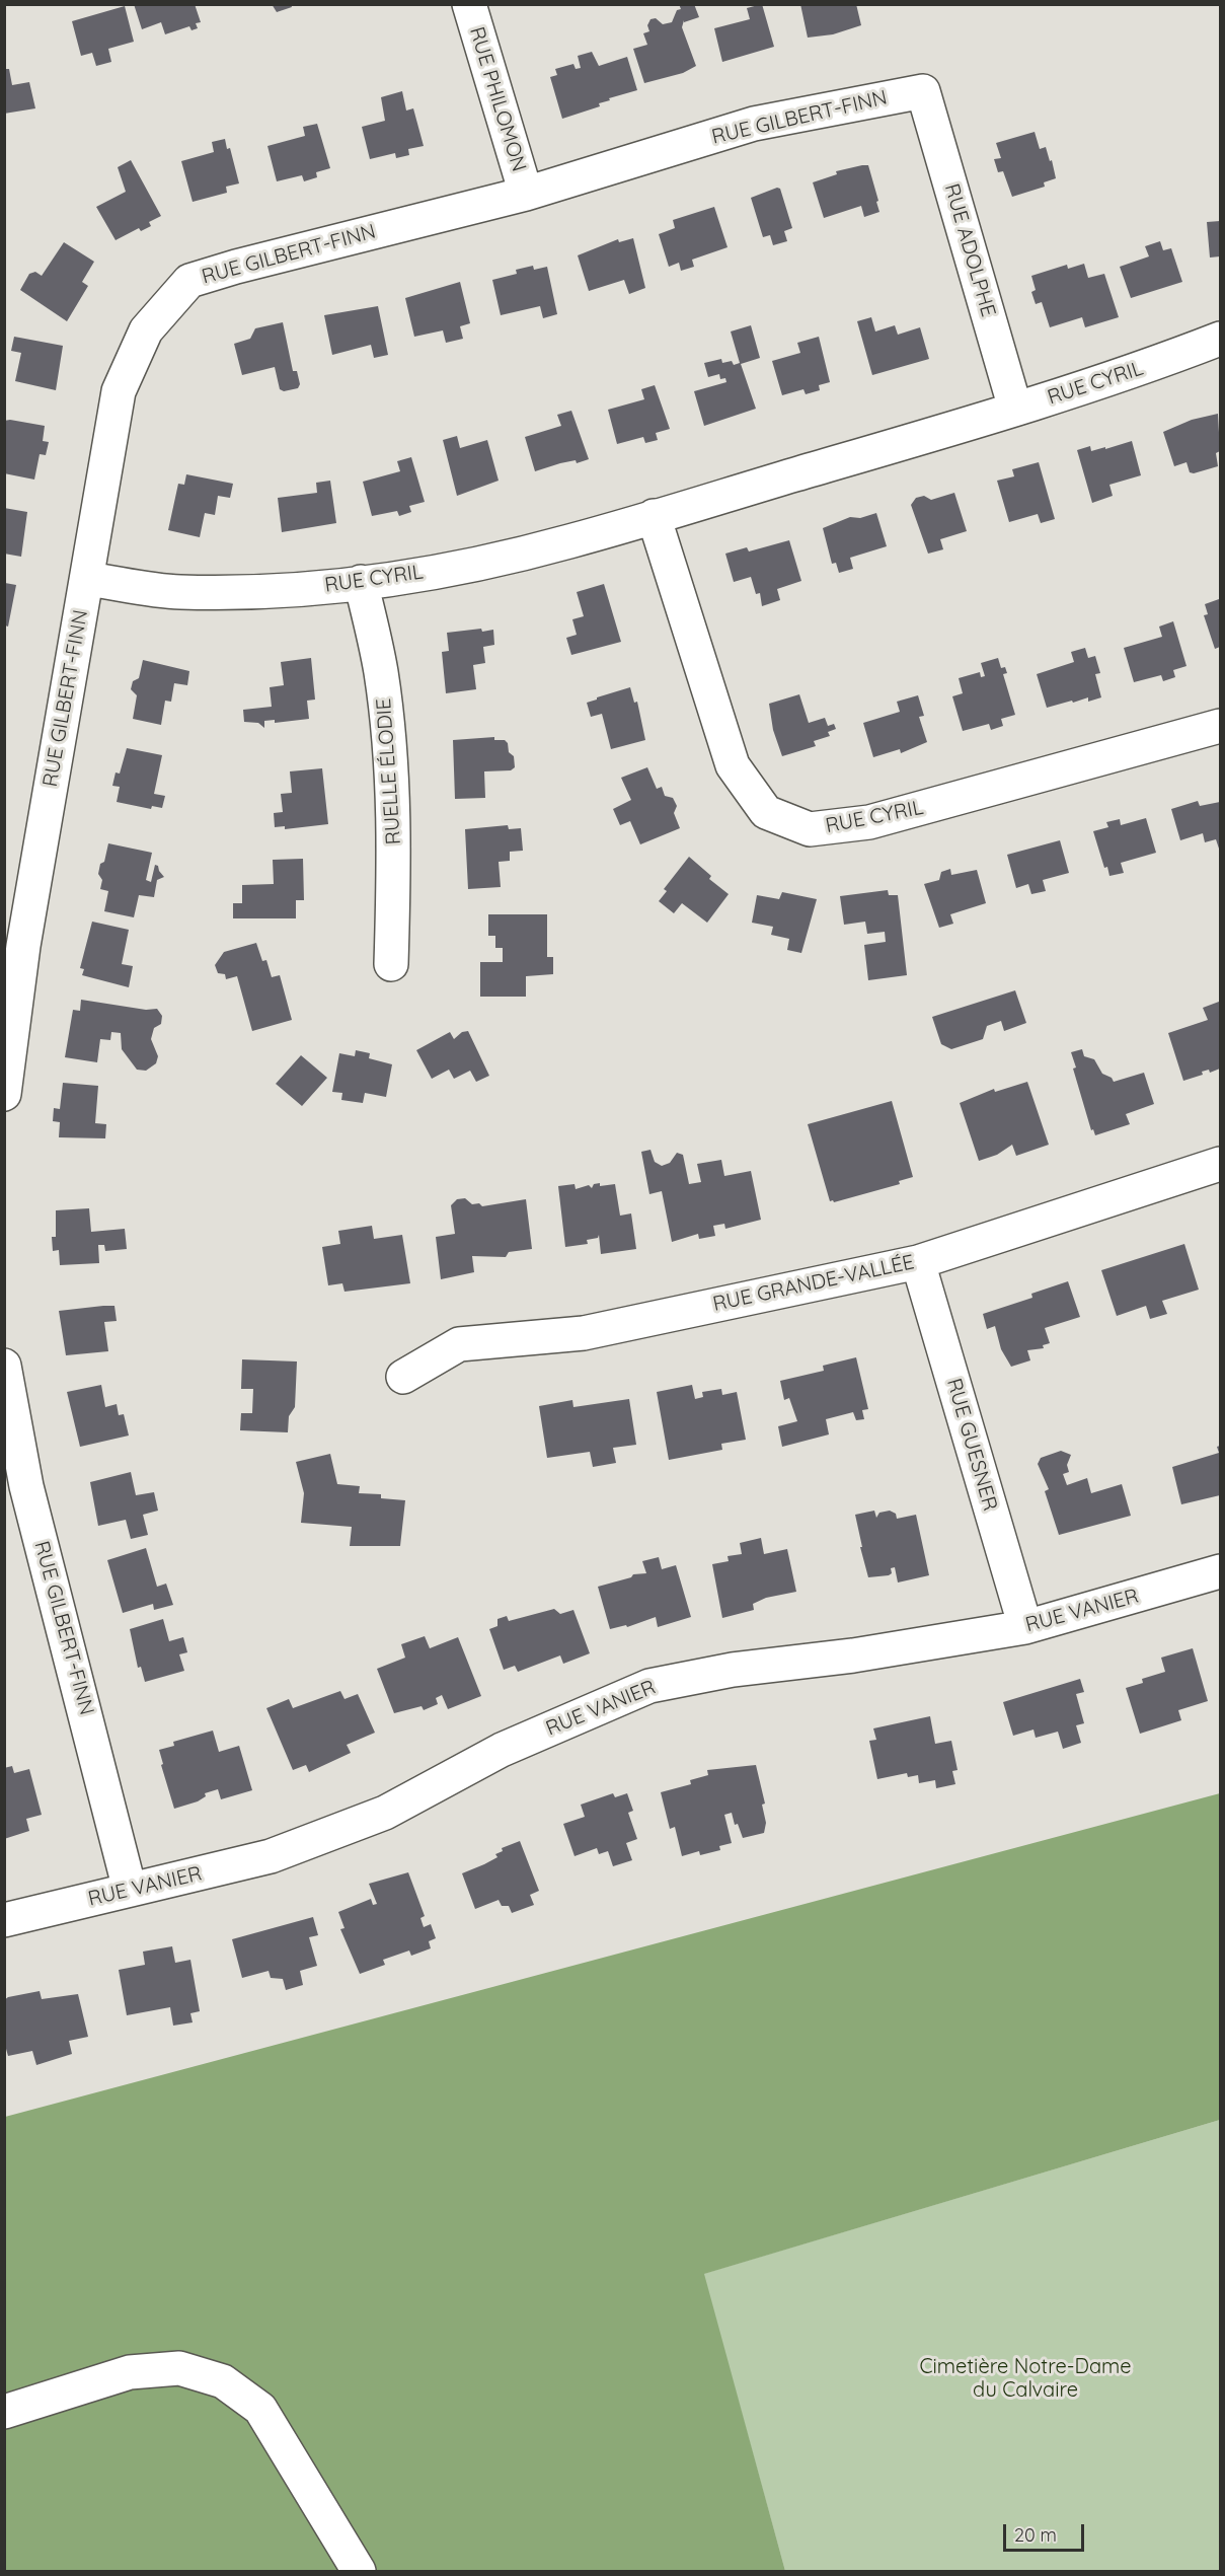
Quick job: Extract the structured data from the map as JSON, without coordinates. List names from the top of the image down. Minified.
{"streets":{"street":["RUE PHILOMON","RUE GILBERT-FINN","RUE ADOLPHE","RUE CYRIL","RUELLE ÉLODIE","RUE GRANDE-VALLÉE","RUE GUESNER","RUE VANIER"]},"crossings":[["RUE PHILOMON","RUE GILBERT-FINN"],["RUE GILBERT-FINN","RUE ADOLPHE"],["RUE GILBERT-FINN","RUE CYRIL"],["RUE GILBERT-FINN","RUE VANIER"],["RUE ADOLPHE","RUE CYRIL"],["RUE CYRIL","RUELLE ÉLODIE"],["RUE GRANDE-VALLÉE","RUE GUESNER"],["RUE GUESNER","RUE VANIER"]],"parks":["Cimetière Notre-Dame du Calvaire"],"scale_bar":"20 m"}
